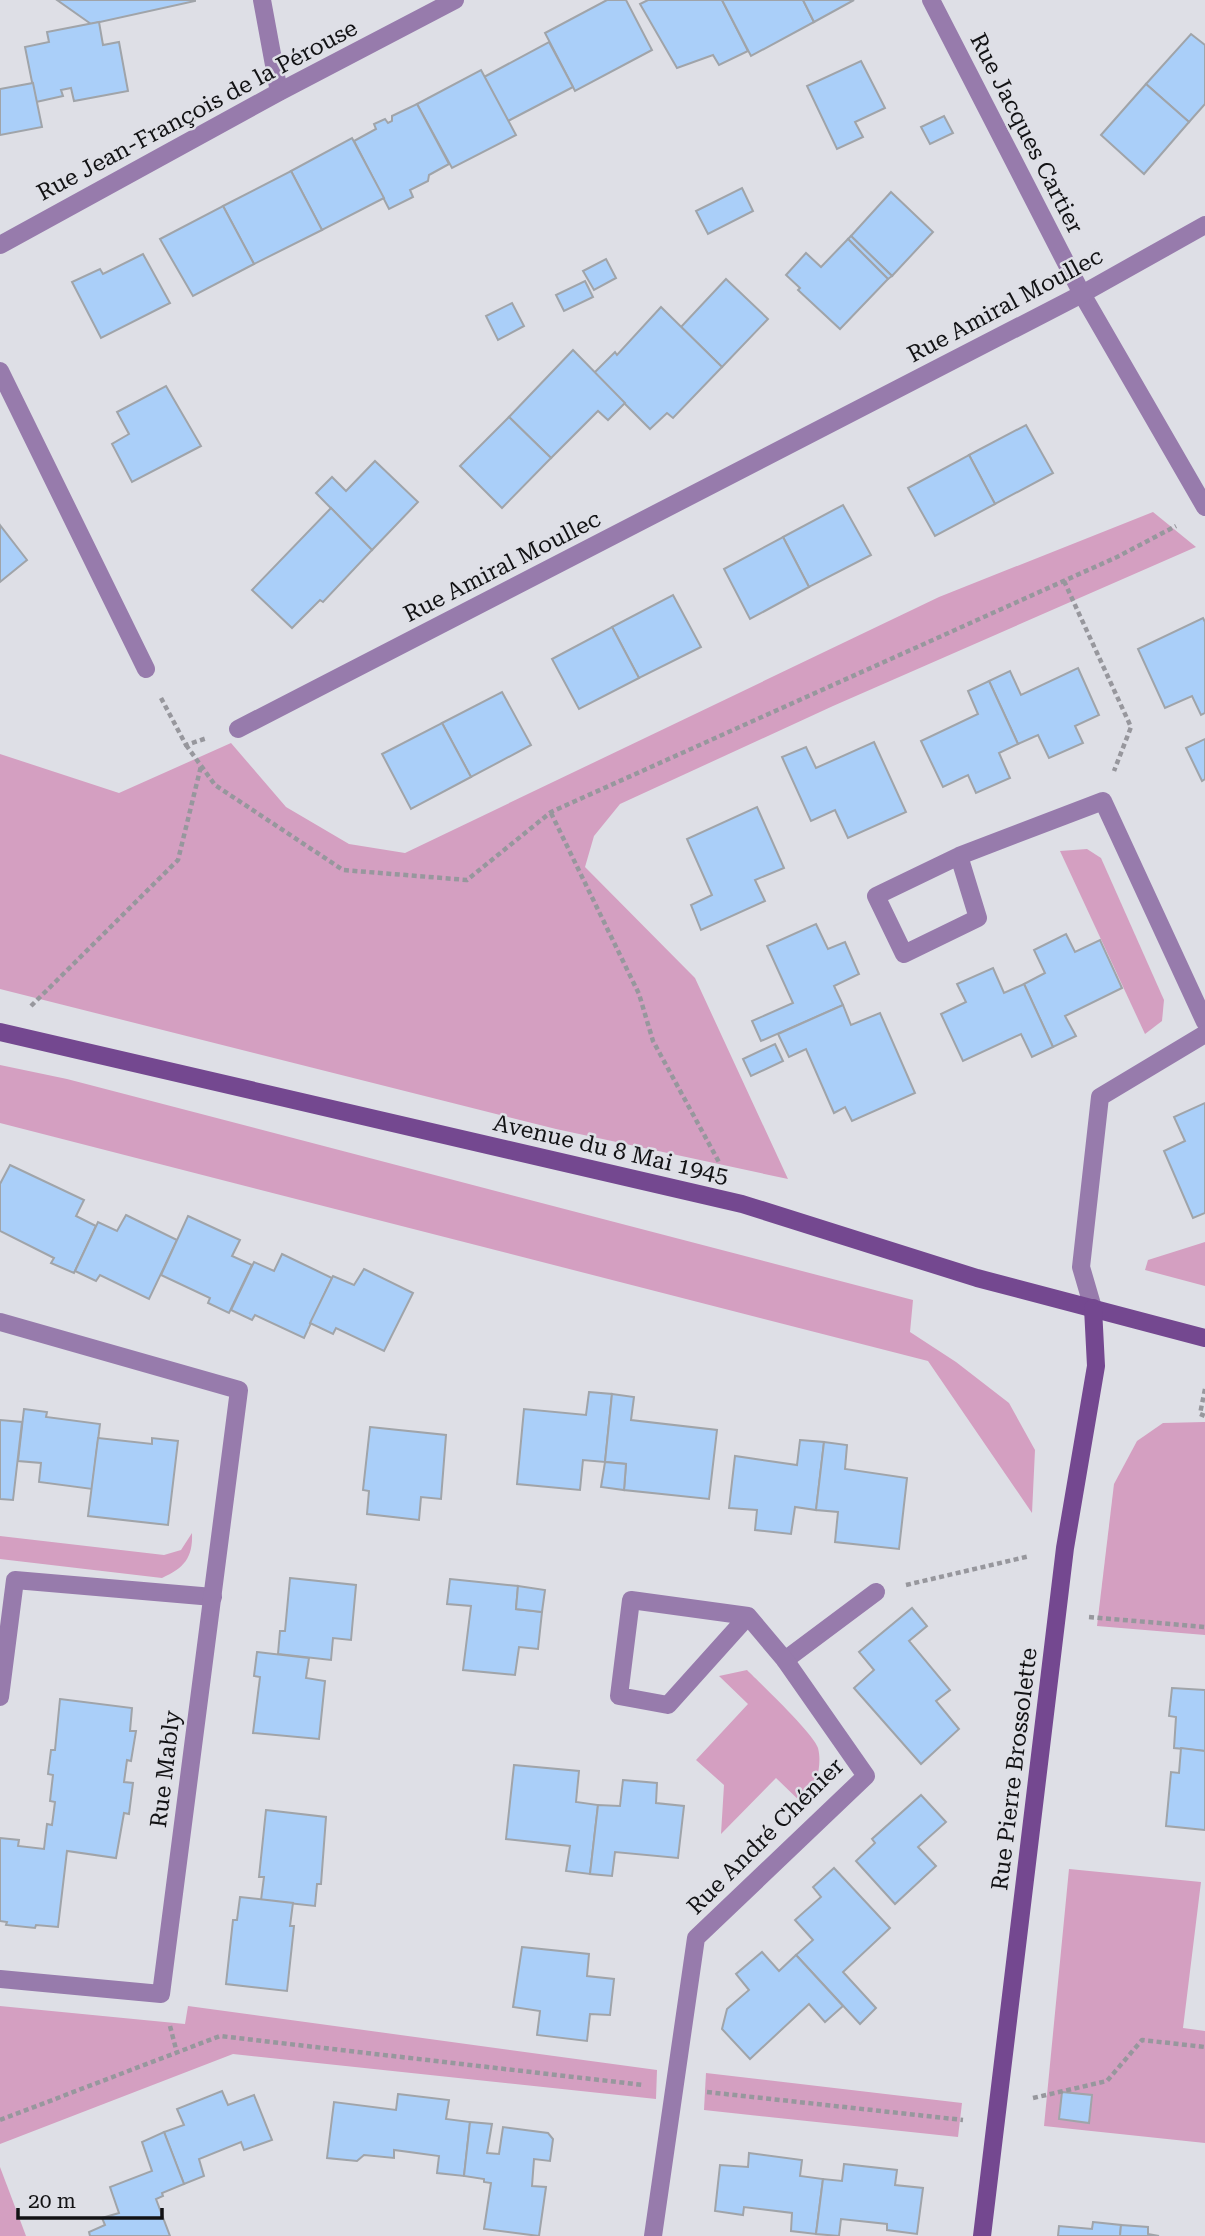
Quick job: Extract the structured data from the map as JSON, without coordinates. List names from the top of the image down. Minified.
{"streets":{"street":["Rue Jean-François de la Pérouse","Rue Jacques Cartier","Rue Amiral Moullec","Avenue du 8 Mai 1945","Rue Mably","Rue Pierre Brossolette","Rue André Chénier"]},"crossings":[["Rue Jacques Cartier","Rue Amiral Moullec"],["Avenue du 8 Mai 1945","Rue Pierre Brossolette"]],"scale_bar":"20 m"}
